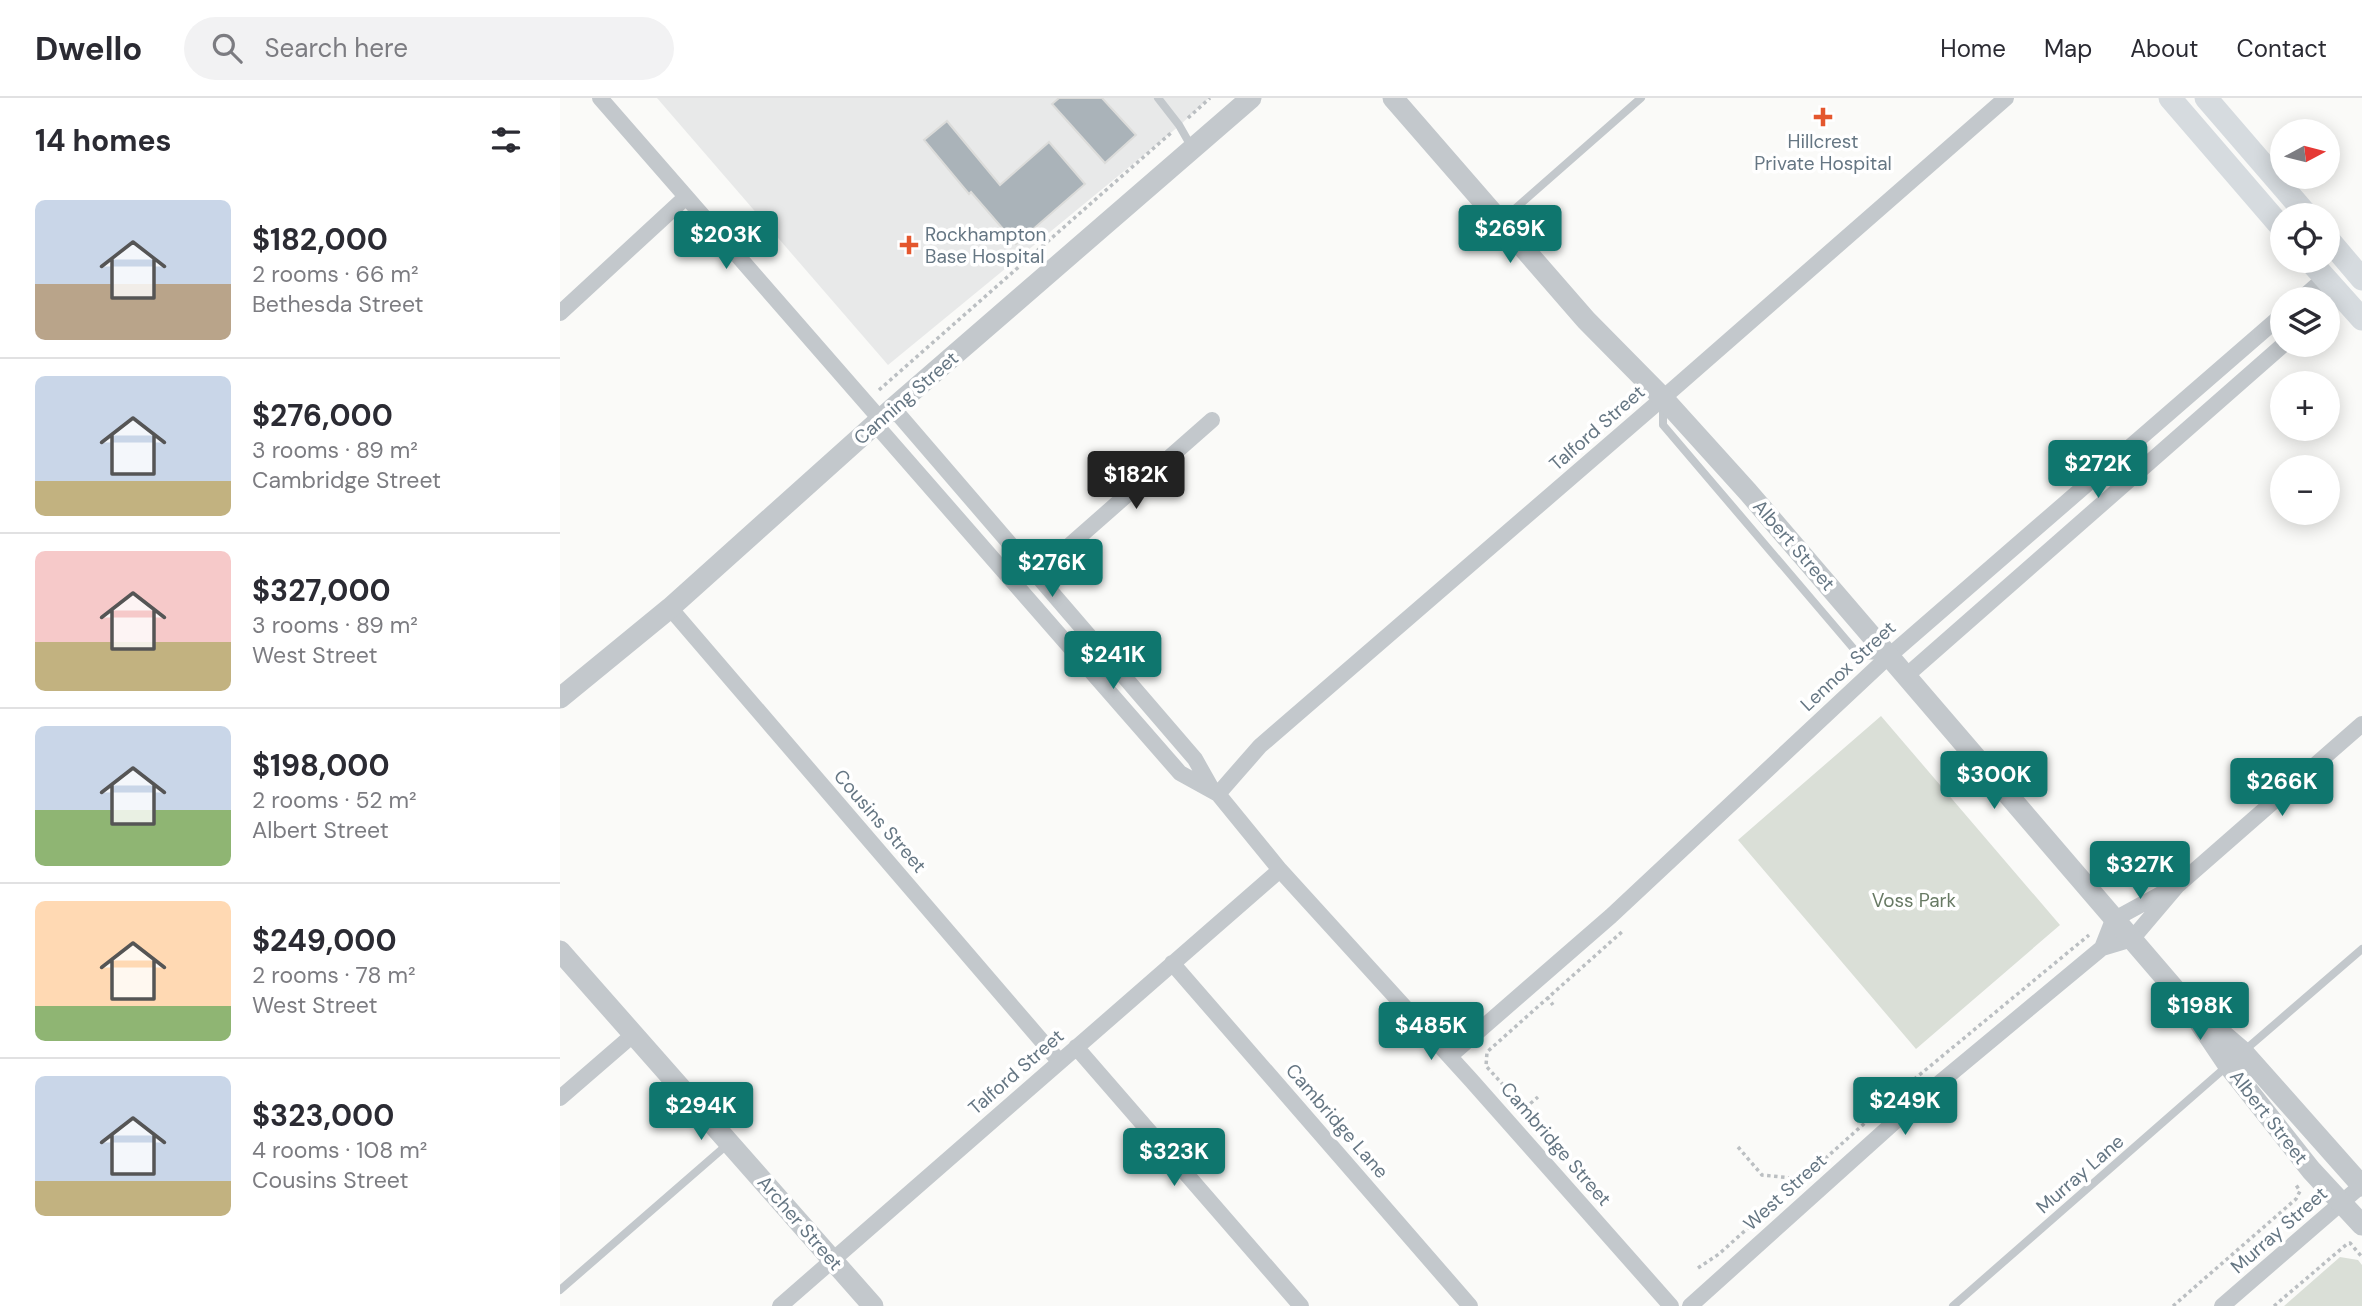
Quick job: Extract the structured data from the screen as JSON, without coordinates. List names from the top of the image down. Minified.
{"streets":{"street":["Canning Street","Talford Street","Albert Street","Lennox Street","Cousins Street","Cambridge Lane","Cambridge Street","West Street","Archer Street","Murray Street"],"lane":["Murray Lane"]},"crossings":[["Canning Street","Cousins Street"],["Canning Street","Cambridge Street"],["Talford Street","Albert Street"],["Talford Street","Cousins Street"],["Talford Street","Cambridge Lane"],["Talford Street","Cambridge Street"],["Talford Street","Archer Street"],["Albert Street","Lennox Street"],["Albert Street","Murray Lane"],["Albert Street","West Street"],["Albert Street","Murray Street"],["Lennox Street","Cambridge Street"]],"parks":["Voss Park"],"places":{"health":["Hillcrest Private Hospital","Rockhampton Base Hospital"]},"north":"right","page":{"header":"Dwello","search":"Search here","nav":["Home","Map","About","Contact"],"heading":"14 homes","map_buttons":["+","−"],"list":[{"name":"$182,000","note":"2 rooms · 66 m² · Bethesda Street"},{"name":"$276,000","note":"3 rooms · 89 m² · Cambridge Street"},{"name":"$327,000","note":"3 rooms · 89 m² · West Street"},{"name":"$198,000","note":"2 rooms · 52 m² · Albert Street"},{"name":"$249,000","note":"2 rooms · 78 m² · West Street"},{"name":"$323,000","note":"4 rooms · 108 m² · Cousins Street"}],"price":["$269K","$203K","$272K","$182K","$276K","$241K","$300K","$266K","$327K","$198K","$485K","$249K","$294K","$323K"]}}
